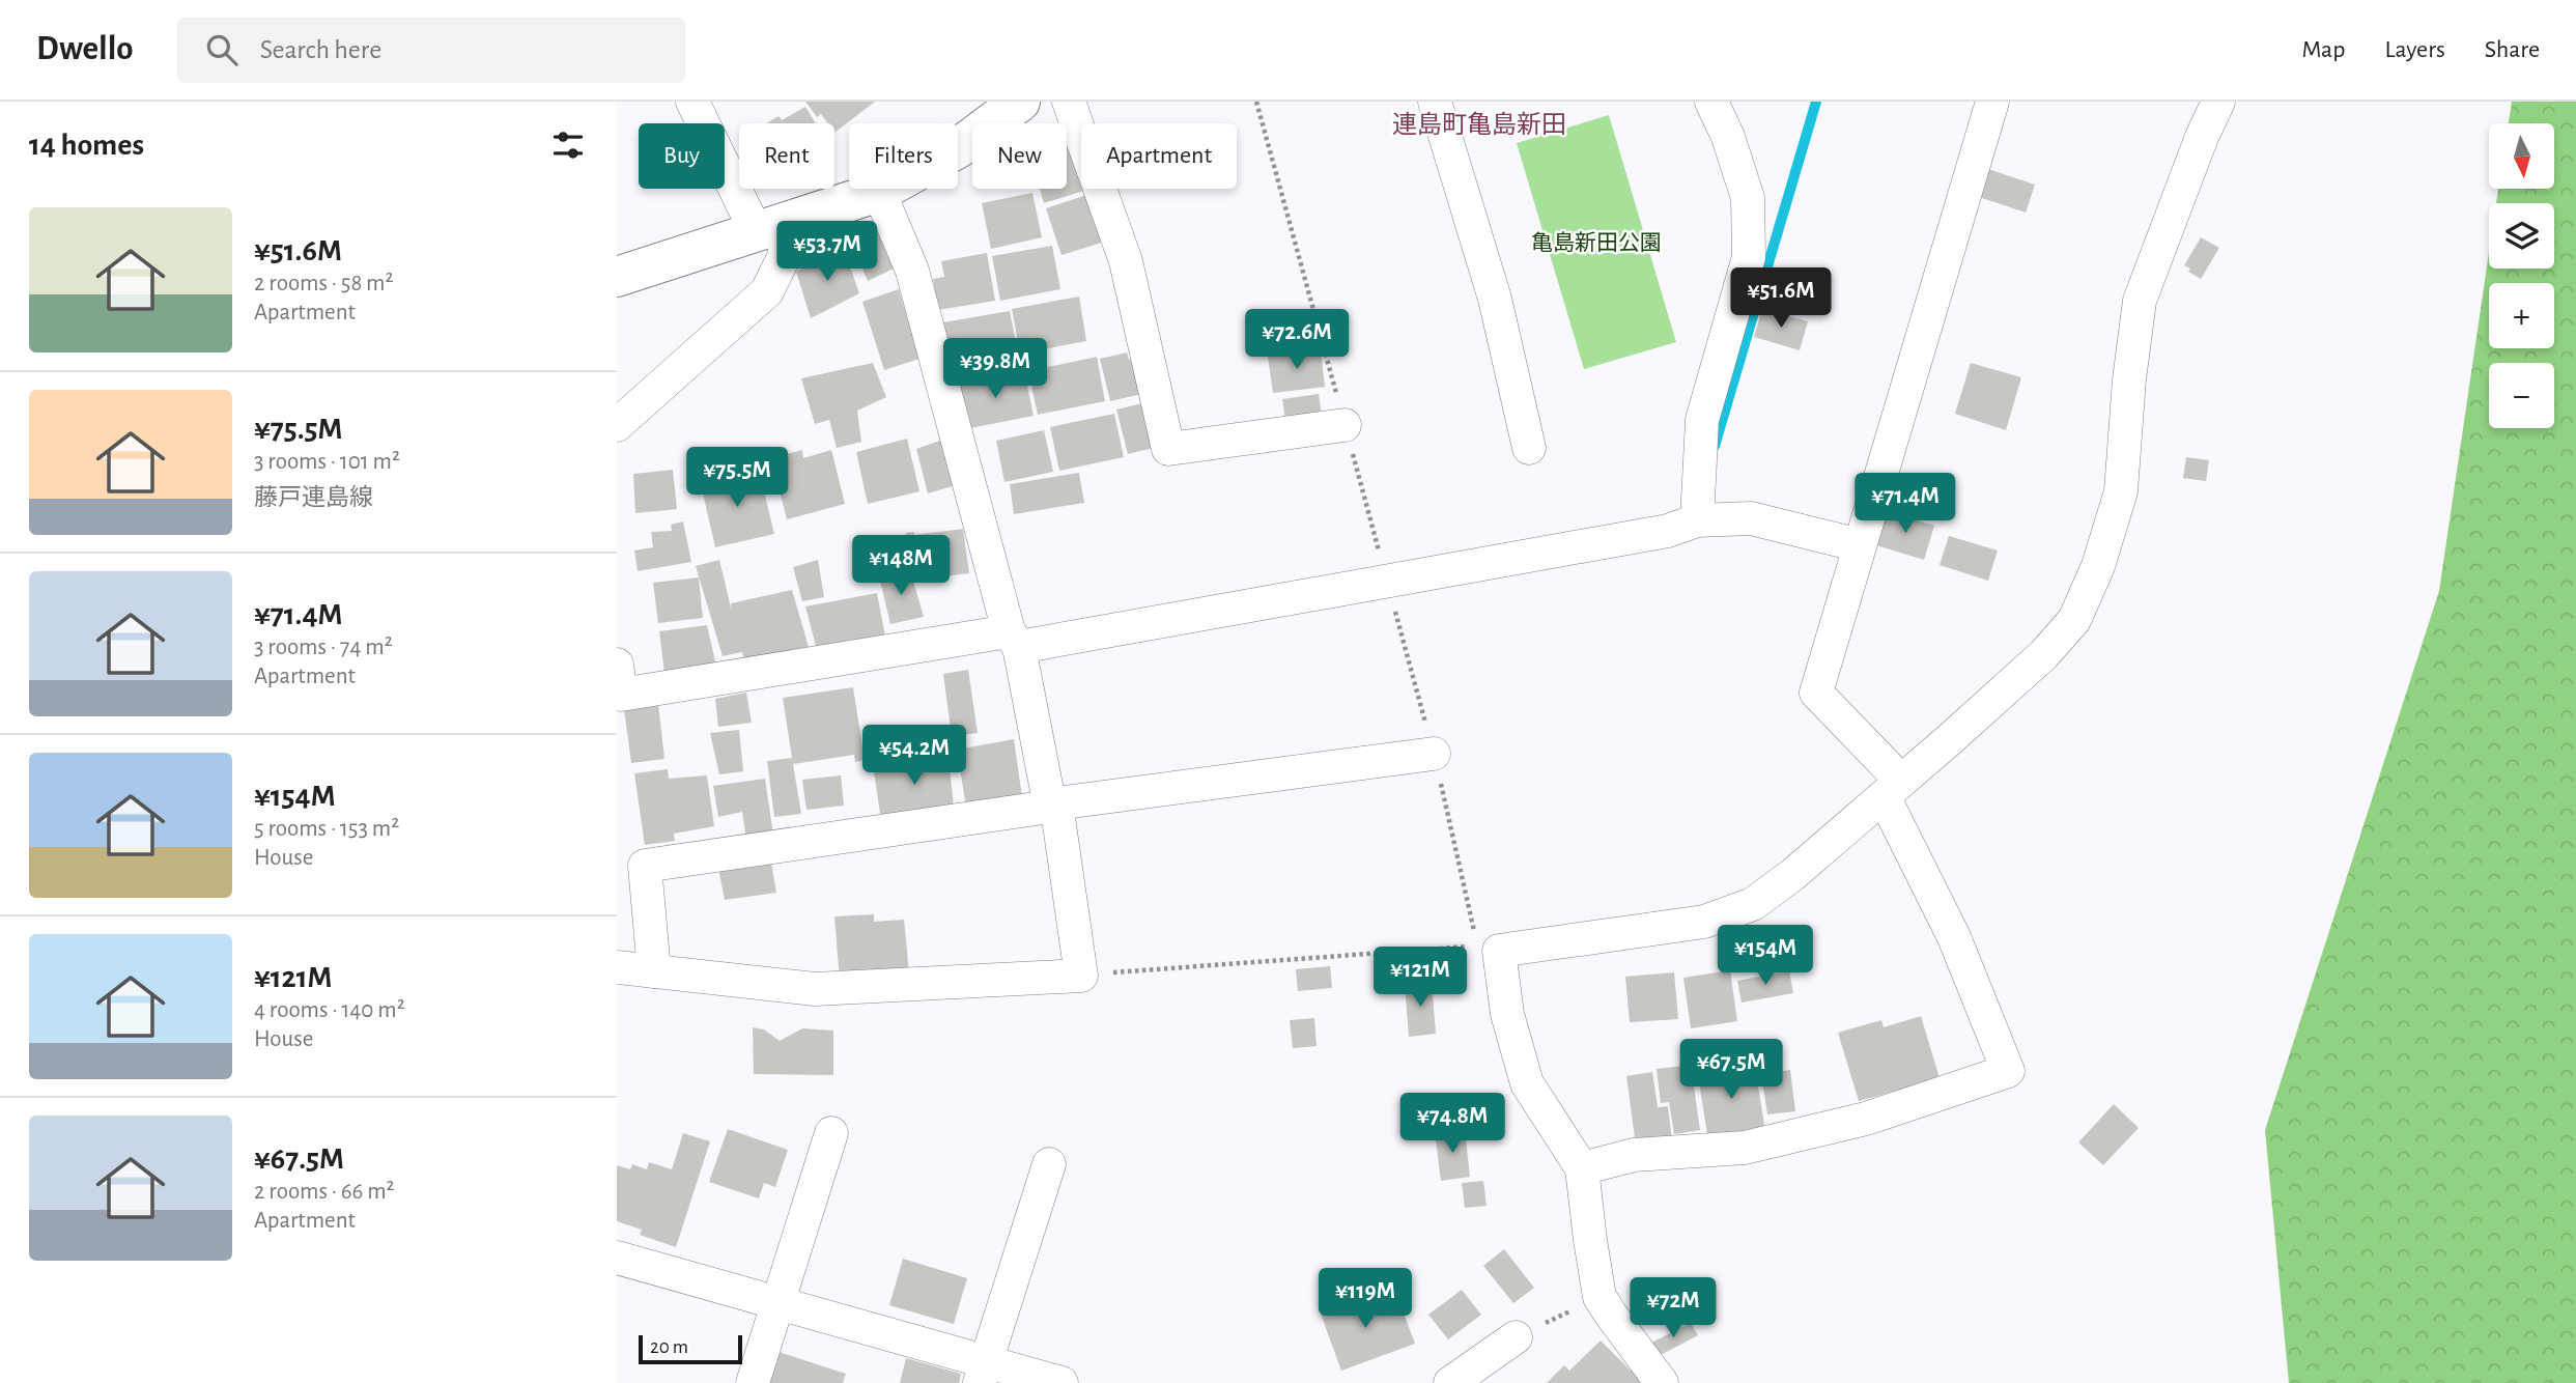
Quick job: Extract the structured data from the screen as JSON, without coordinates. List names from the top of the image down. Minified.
{"districts":["連島町亀島新田"],"parks":["亀島新田公園"],"scale_bar":"20 m","north":"bottom","page":{"header":"Dwello","search":"Search here","nav":["Map","Layers","Share"],"heading":"14 homes","map_buttons":["+","−"],"chip":["Buy","Rent","Filters","New","Apartment"],"list":[{"name":"¥51.6M","note":"2 rooms · 58 m² · Apartment"},{"name":"¥75.5M","note":"3 rooms · 101 m² · 藤戸連島線"},{"name":"¥71.4M","note":"3 rooms · 74 m² · Apartment"},{"name":"¥154M","note":"5 rooms · 153 m² · House"},{"name":"¥121M","note":"4 rooms · 140 m² · House"},{"name":"¥67.5M","note":"2 rooms · 66 m² · Apartment"}],"price":["¥53.7M","¥51.6M","¥72.6M","¥39.8M","¥75.5M","¥71.4M","¥148M","¥54.2M","¥154M","¥121M","¥67.5M","¥74.8M","¥119M","¥72M"],"scale":"20 m"}}
